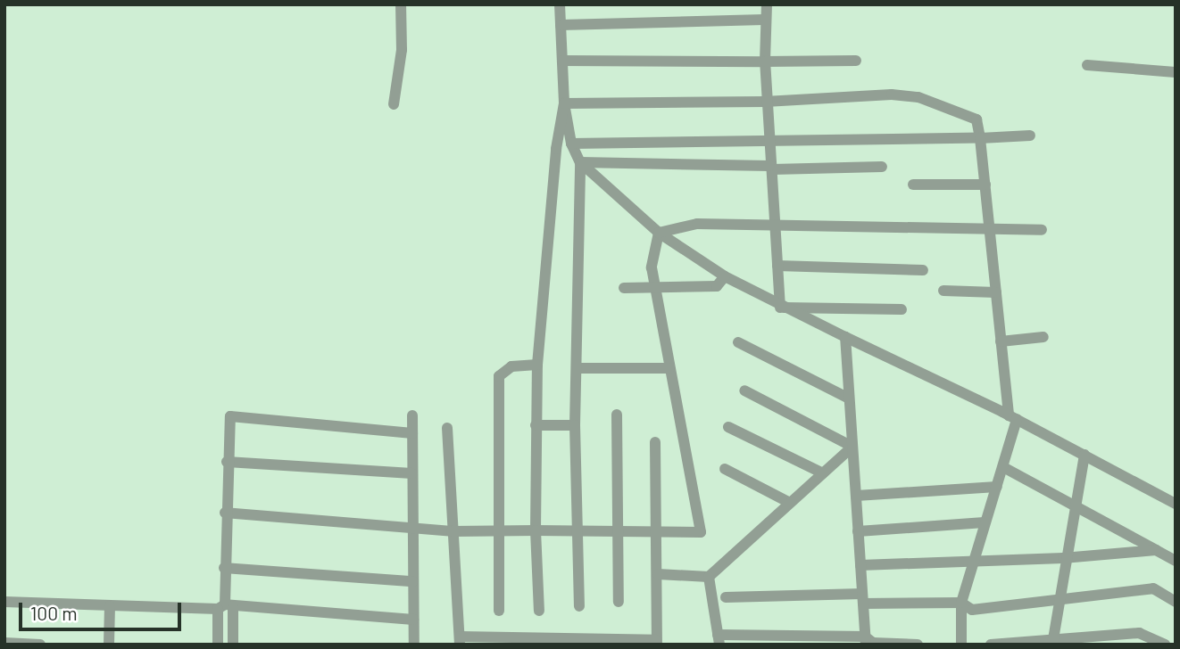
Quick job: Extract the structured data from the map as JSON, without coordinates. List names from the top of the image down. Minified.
{"scale_bar":"100 m"}
